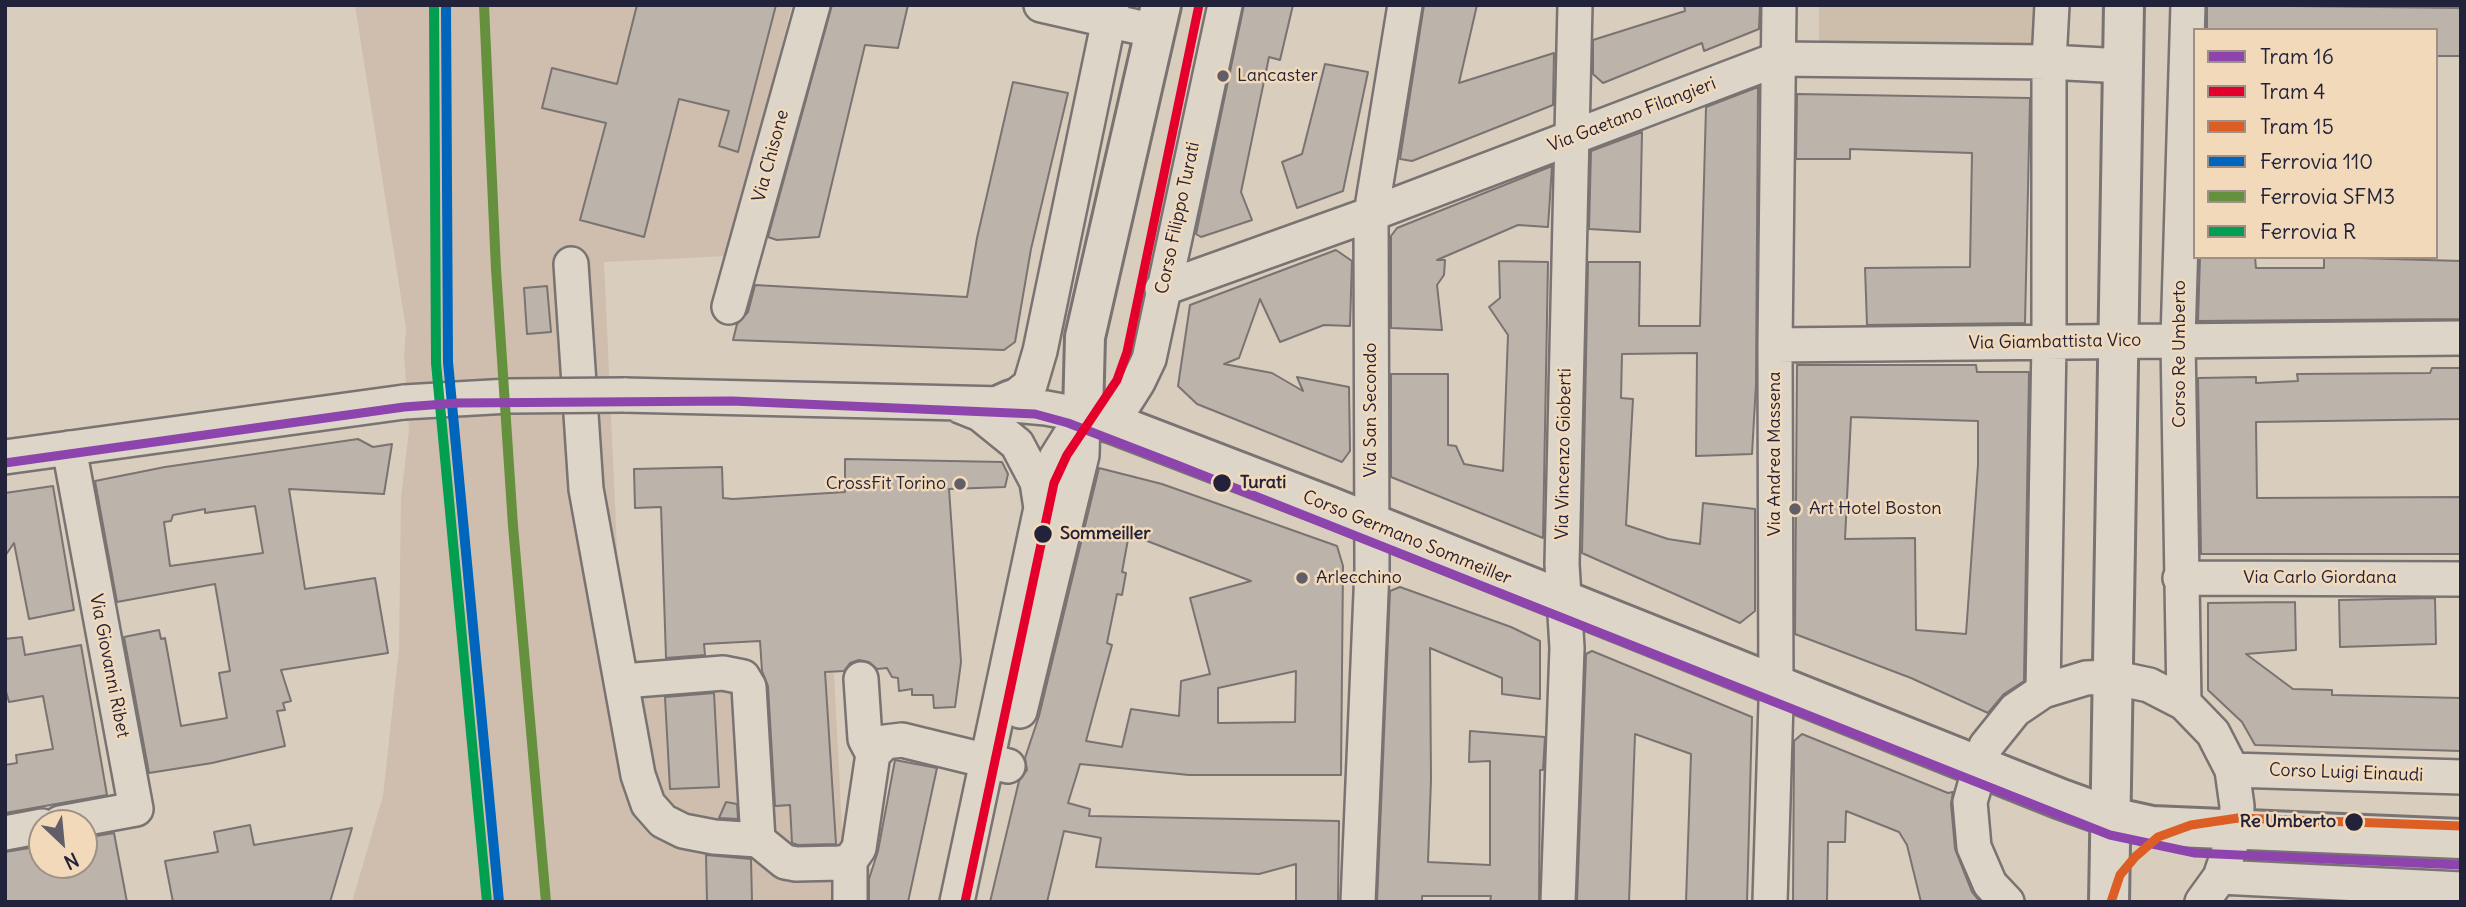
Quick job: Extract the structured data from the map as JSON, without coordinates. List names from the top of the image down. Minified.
{"streets":{"main road":["Corso Germano Sommeiller"],"street":["Via Gaetano Filangieri","Via Chisone","Corso Filippo Turati","Via Giambattista Vico","Corso Re Umberto","Via San Secondo","Via Vincenzo Gioberti","Via Andrea Massena","Via Carlo Giordana","Via Giovanni Ribet","Corso Luigi Einaudi"]},"crossings":[["Via Gaetano Filangieri","Corso Filippo Turati"],["Via Gaetano Filangieri","Via San Secondo"],["Via Gaetano Filangieri","Via Vincenzo Gioberti"],["Via Gaetano Filangieri","Via Andrea Massena"],["Corso Filippo Turati","Corso Germano Sommeiller"],["Via Giambattista Vico","Corso Re Umberto"],["Via Giambattista Vico","Via Andrea Massena"],["Corso Re Umberto","Via Carlo Giordana"],["Via San Secondo","Corso Germano Sommeiller"],["Via Vincenzo Gioberti","Corso Germano Sommeiller"],["Via Andrea Massena","Corso Germano Sommeiller"],["Corso Germano Sommeiller","Via Giovanni Ribet"]],"places":["Lancaster","Turati","CrossFit Torino","Art Hotel Boston","Sommeiller","Arlecchino","Re Umberto"],"lines":["tram line 4","rail line 110","rail line SFM3","rail line R","tram line 16","tram line 15"],"legend":["Tram 16","Tram 4","Tram 15","Ferrovia 110","Ferrovia SFM3","Ferrovia R"],"north":"bottom right"}
